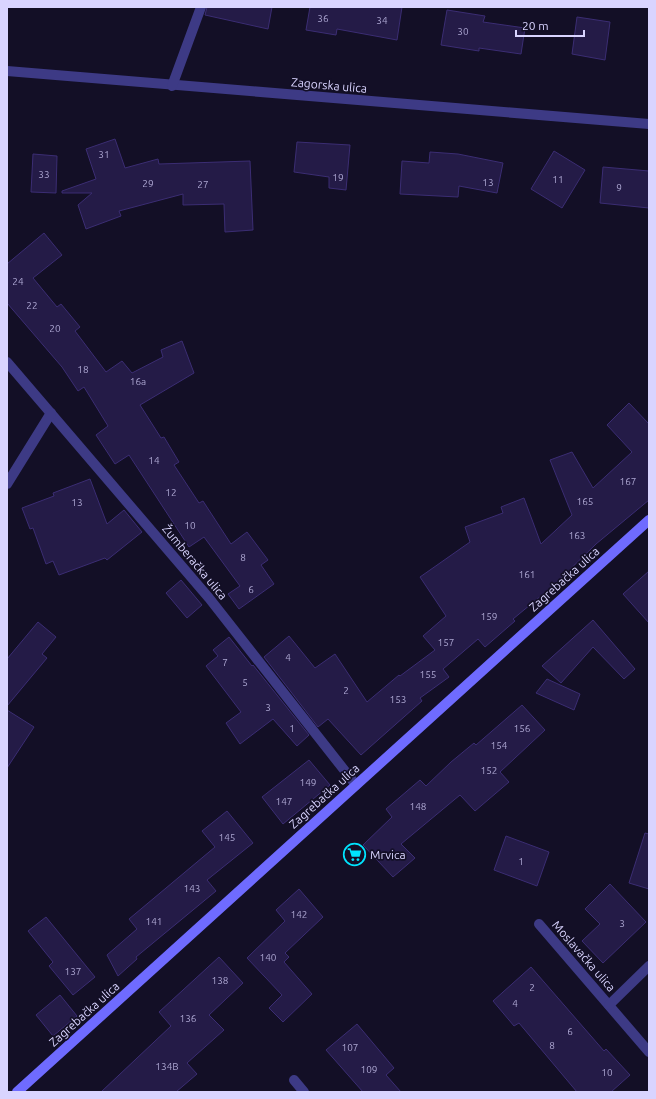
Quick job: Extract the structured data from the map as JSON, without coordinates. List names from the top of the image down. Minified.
{"streets":{"main road":["Zagrebačka ulica"],"street":["Zagorska ulica","Žumberačka ulica","Moslavačka ulica"]},"crossings":[["Žumberačka ulica","Zagrebačka ulica"]],"places":{"supermarket":["Mrvica"]},"house_numbers":["36","34","30","31","33","19","11","13","29","27","9","24","22","20","18","16a","14","167","12","165","13","10","163","8","161","6","159","157","4","7","155","5","2","153","3","1","156","154","152","149","147","148","145","1","143","142","141","3","140","137","138","2","4","136","6","8","107","134B","109","10"],"scale_bar":"20 m"}
